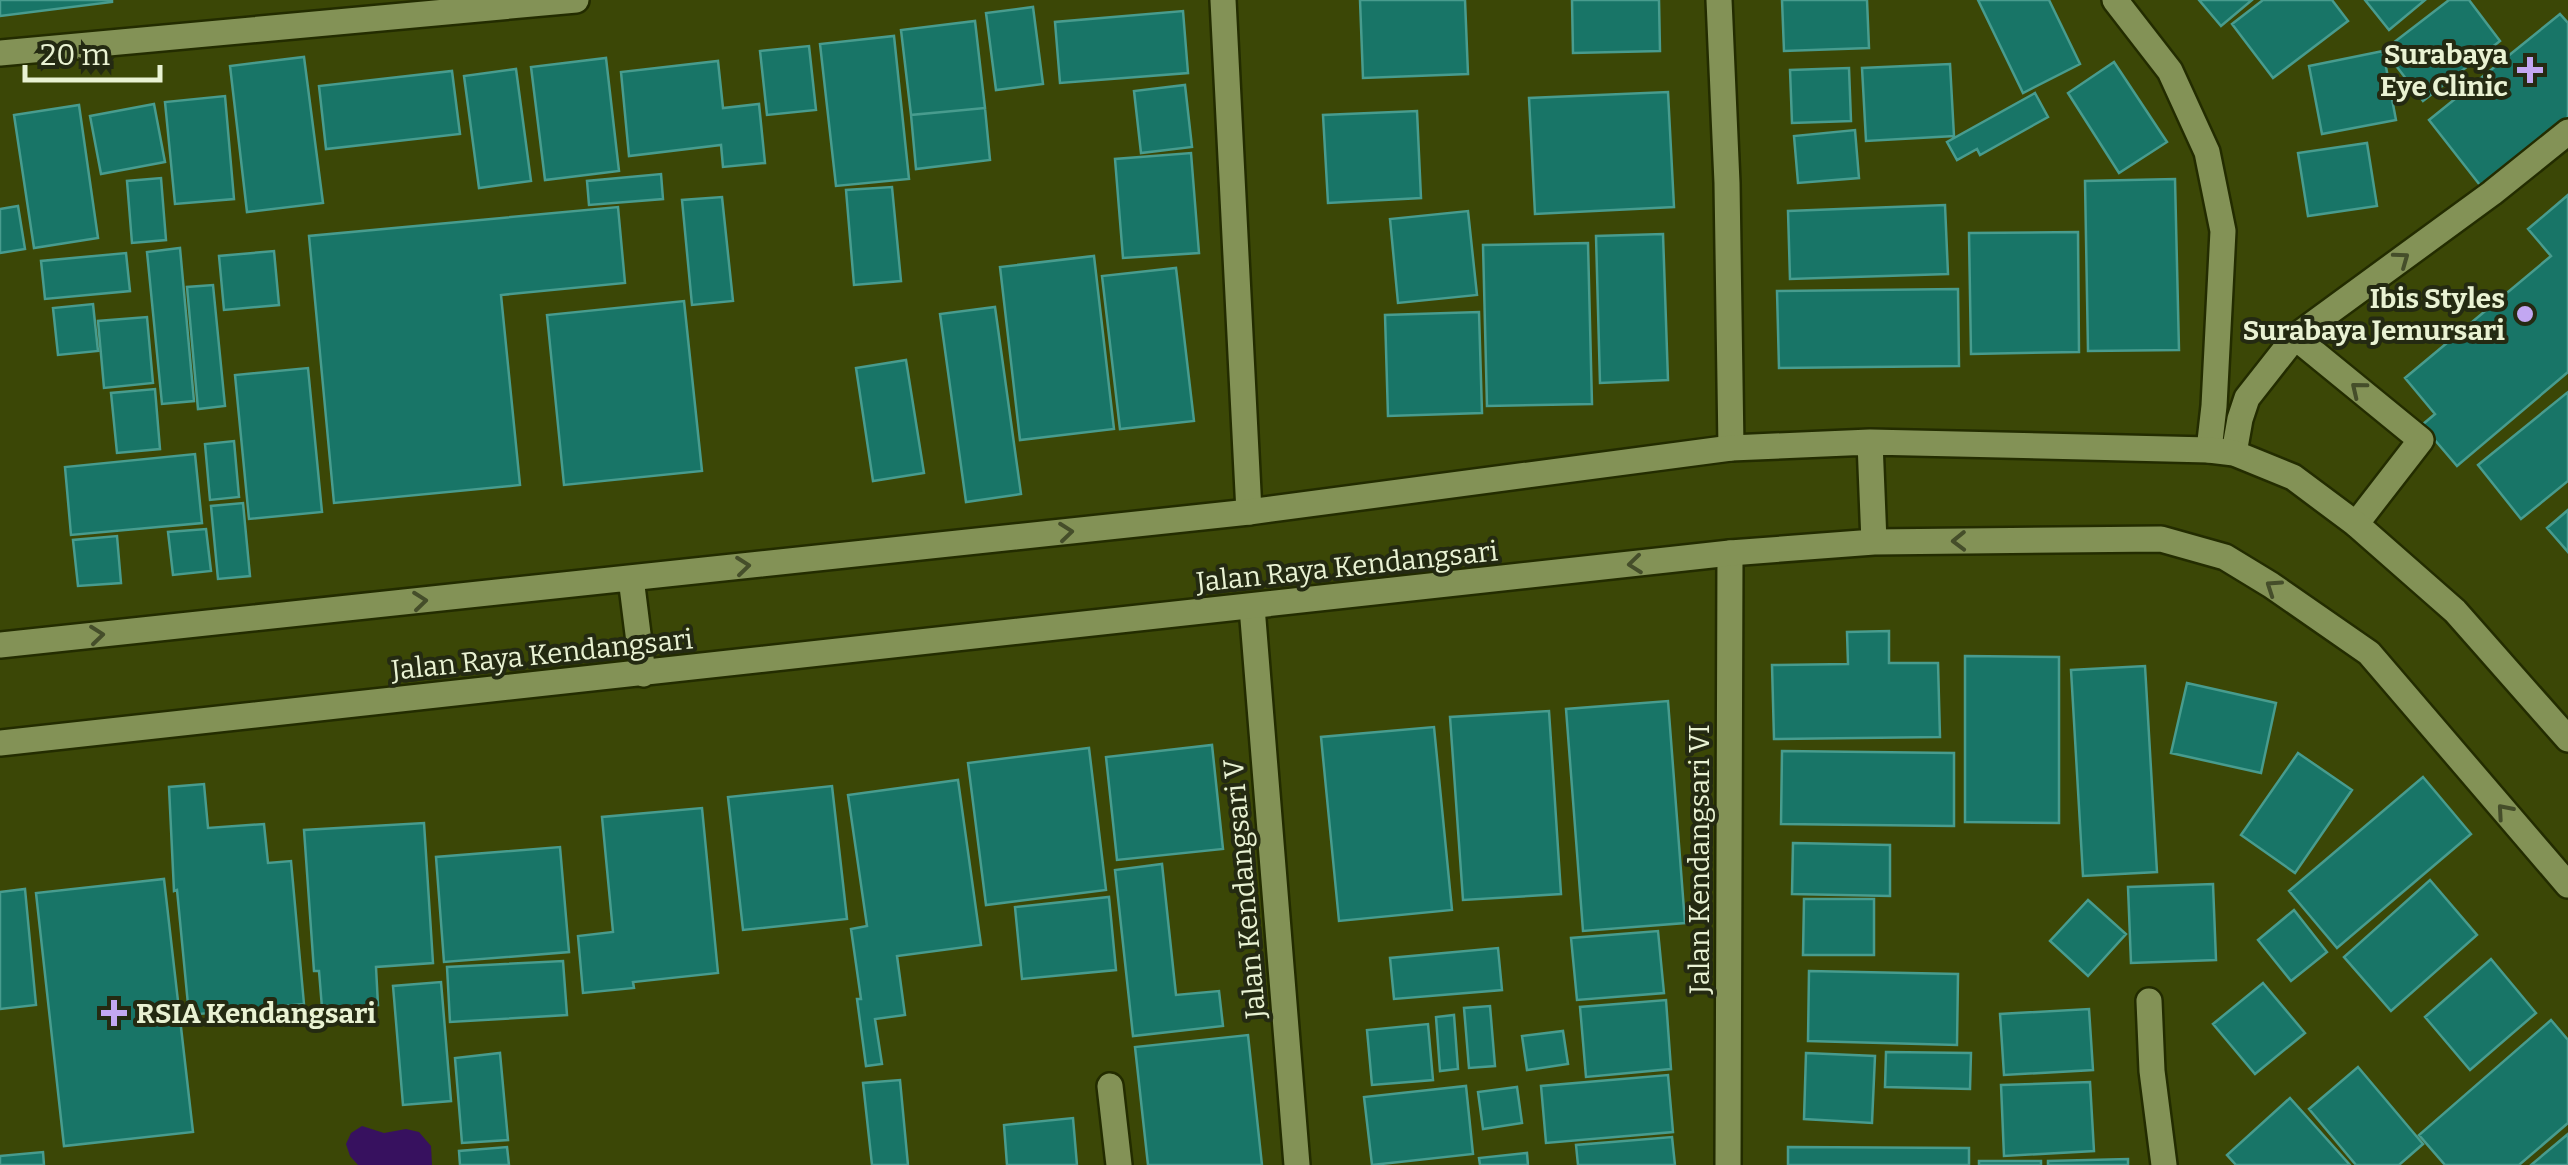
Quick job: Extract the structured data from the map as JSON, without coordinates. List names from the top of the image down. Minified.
{"streets":{"main road":["Jalan Raya Kendangsari","Jalan Kendangsari VI","Jalan Kendangsari V"]},"crossings":[["Jalan Raya Kendangsari","Jalan Kendangsari VI"],["Jalan Raya Kendangsari","Jalan Kendangsari V"]],"places":{"health":["Surabaya Eye Clinic","RSIA Kendangsari"],"other":["Ibis Styles Surabaya Jemursari"]},"scale_bar":"20 m"}
